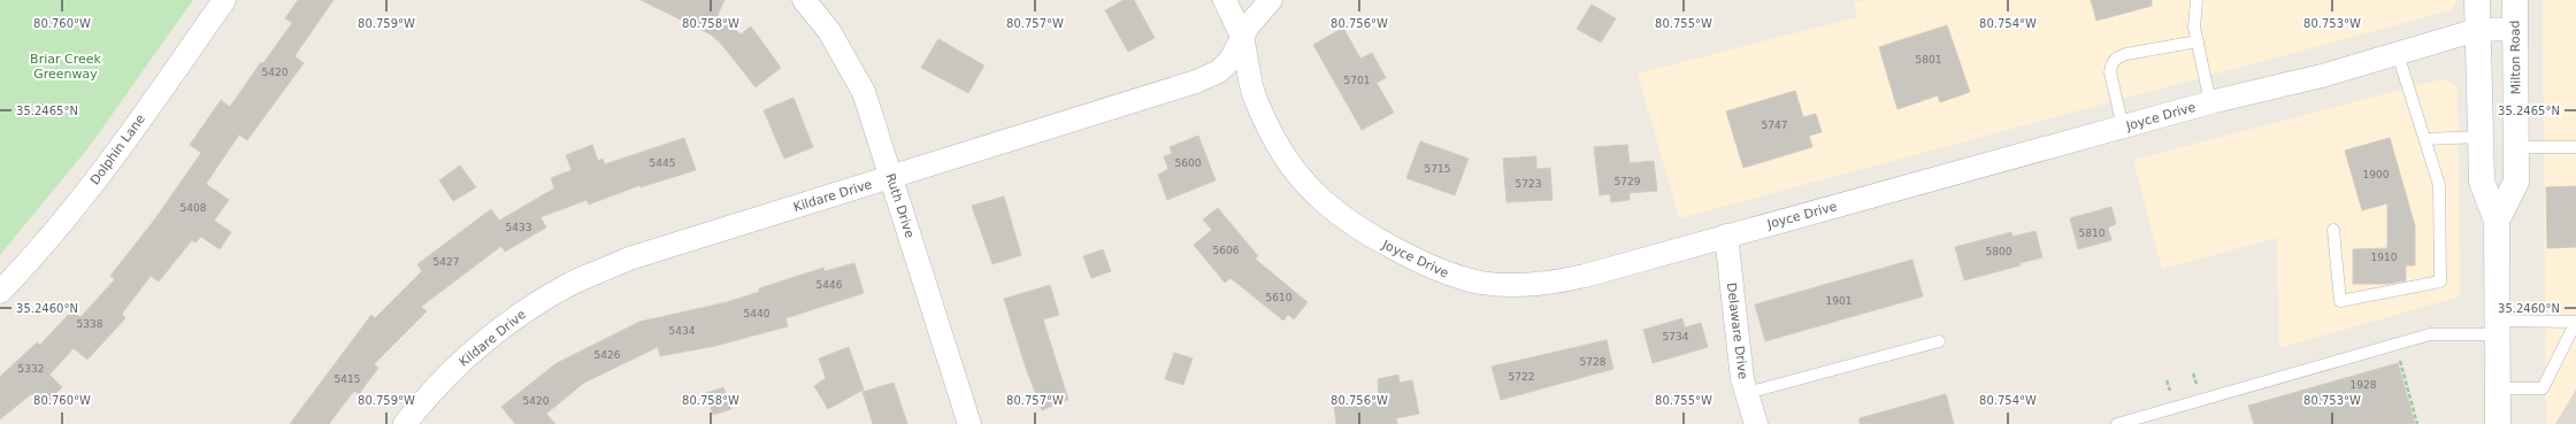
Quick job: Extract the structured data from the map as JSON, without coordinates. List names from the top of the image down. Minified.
{"streets":{"street":["Milton Road","Joyce Drive","Dolphin Lane","Kildare Drive","Ruth Drive","Delaware Drive"]},"crossings":[["Milton Road","Joyce Drive"],["Joyce Drive","Kildare Drive"],["Joyce Drive","Delaware Drive"],["Kildare Drive","Ruth Drive"]],"parks":["Briar Creek Greenway"],"house_numbers":["5801","5420","5701","5747","5445","5600","5715","1900","5729","5723","5408","5433","5810","5606","5800","1910","5427","5446","5610","1901","5440","5338","5434","5734","5426","5728","5332","5722","5415","1928","5420"],"coordinates":["80.760°W","80.759°W","80.758°W","80.757°W","80.756°W","80.755°W","80.754°W","80.753°W","35.2465°N","35.2460°N"]}
